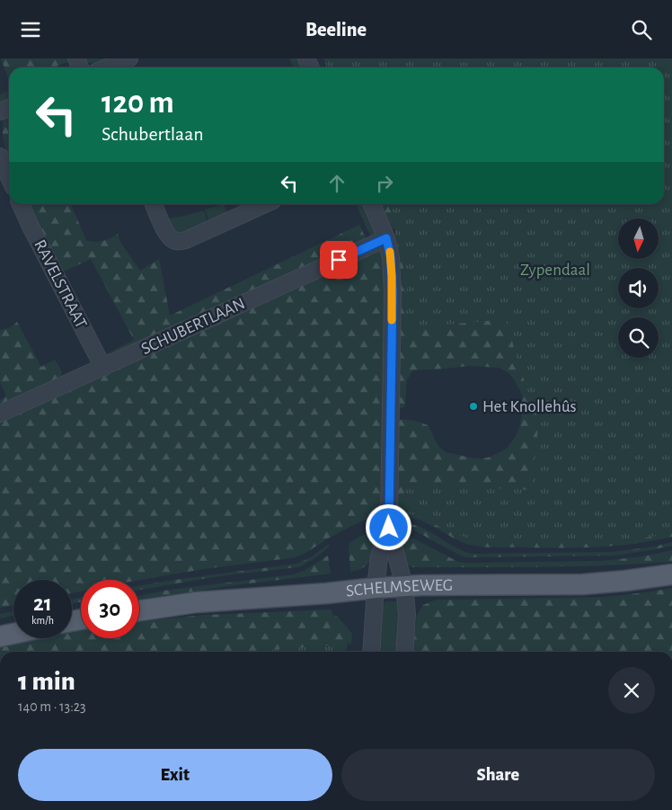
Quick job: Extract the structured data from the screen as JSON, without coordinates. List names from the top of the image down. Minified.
{"streets":{"main road":["SCHELMSEWEG"],"street":["RAVELSTRAAT","SCHUBERTLAAN"]},"crossings":[["RAVELSTRAAT","SCHUBERTLAAN"]],"parks":["Zypendaal"],"places":["Het Knollehûs"],"north":"bottom","page":{"header":"Beeline","turn":["120 m","Schubertlaan"],"speed":"21 km/h","limit":"30","heading":["1 min","140 m · 13:23"],"buttons":["Exit","Share"]}}
